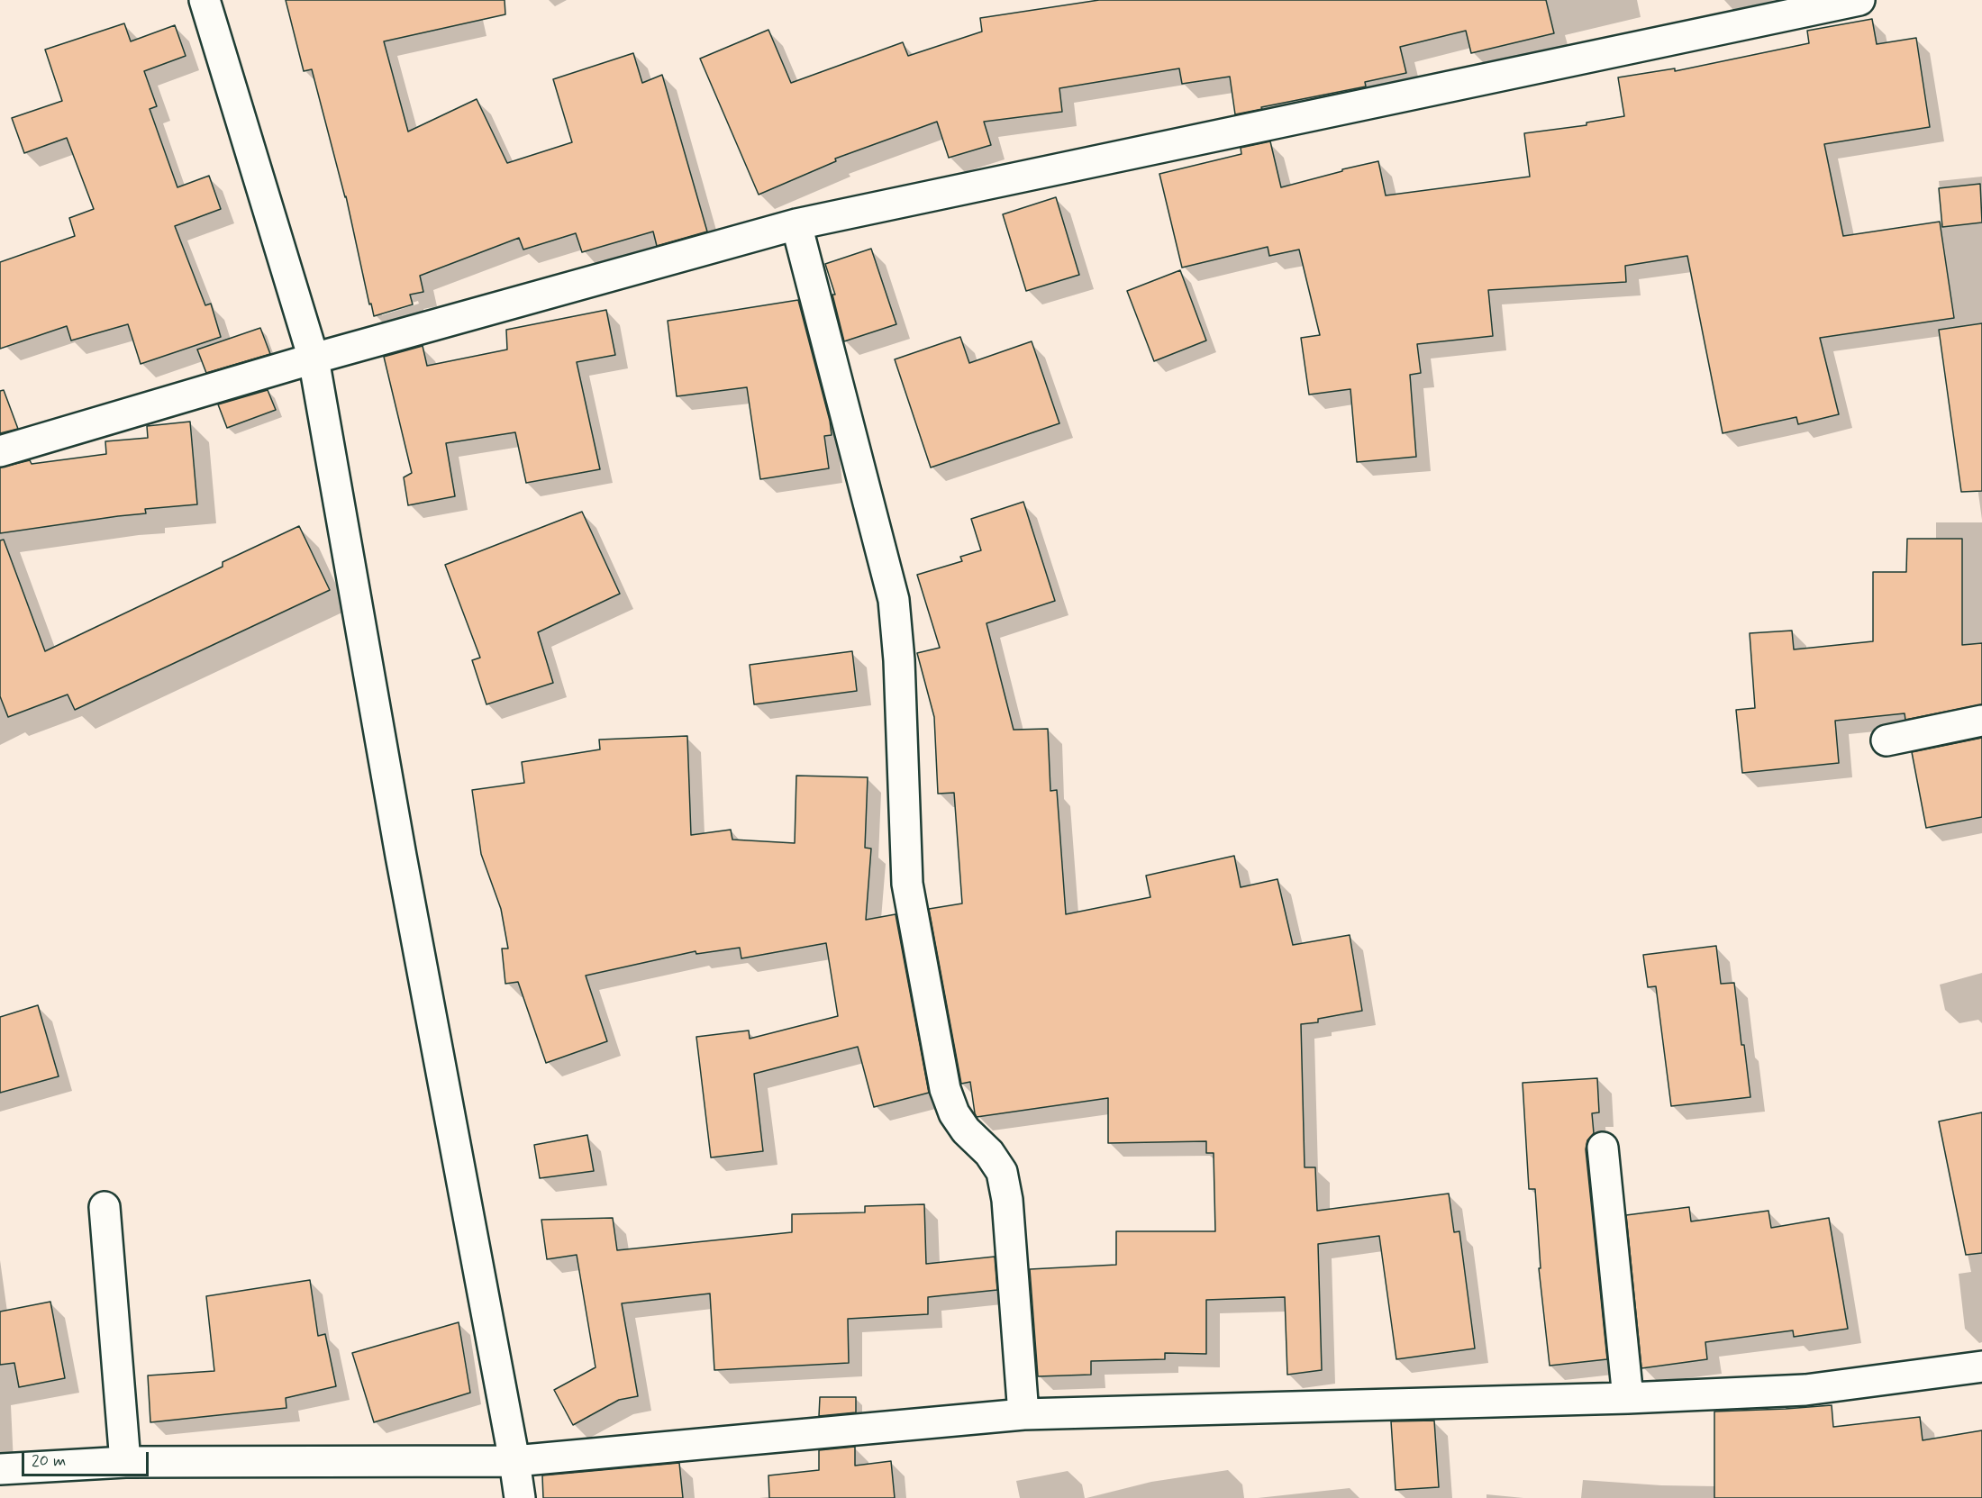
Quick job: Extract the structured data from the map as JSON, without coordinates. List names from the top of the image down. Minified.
{"scale_bar":"20 m"}
